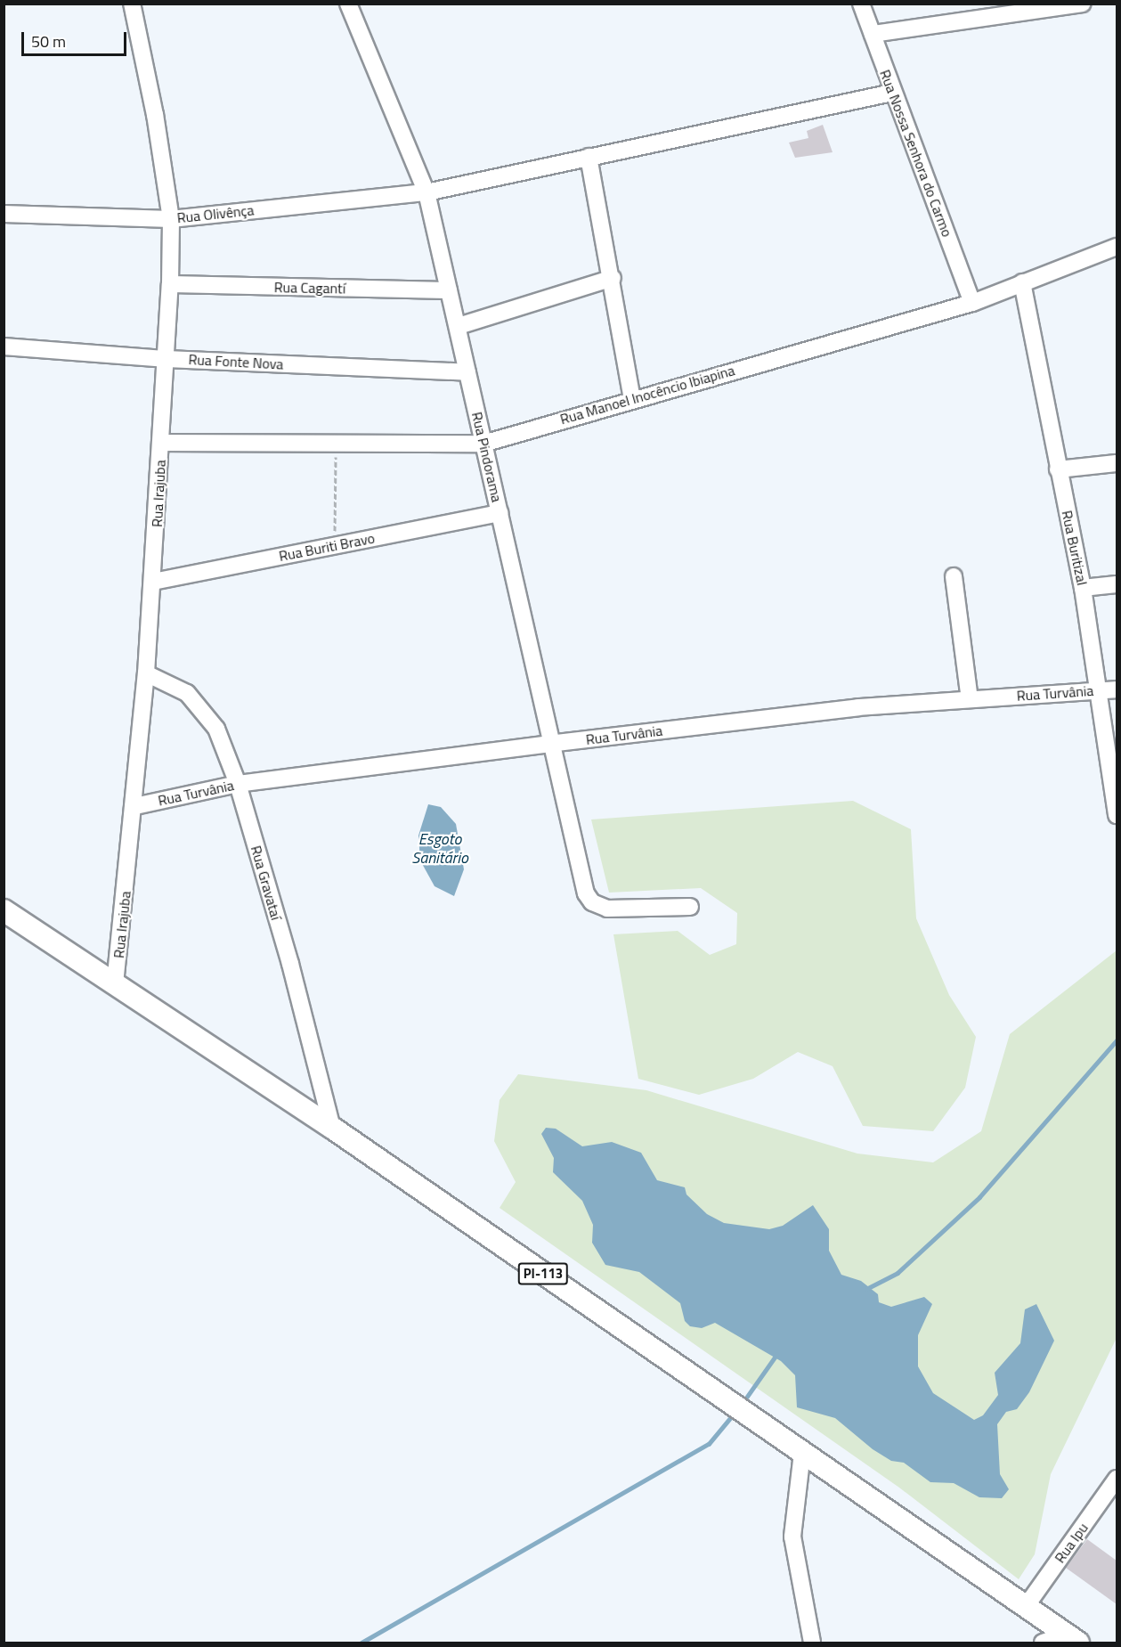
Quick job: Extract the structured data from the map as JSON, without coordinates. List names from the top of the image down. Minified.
{"streets":{"main road":["PI-113"],"street":["Rua Nossa Senhora do Carmo","Rua Olivênça","Rua Cagantí","Rua Fonte Nova","Rua Manoel Inocêncio Ibiapina","Rua Pindorama","Rua Irajuba","Rua Buriti Bravo","Rua Buritizal","Rua Turvânia","Rua Gravataí","Rua Ipu"]},"crossings":[["Rua Nossa Senhora do Carmo","Rua Olivênça"],["Rua Nossa Senhora do Carmo","Rua Manoel Inocêncio Ibiapina"],["Rua Olivênça","Rua Pindorama"],["Rua Olivênça","Rua Irajuba"],["Rua Cagantí","Rua Pindorama"],["Rua Cagantí","Rua Irajuba"],["Rua Fonte Nova","Rua Pindorama"],["Rua Fonte Nova","Rua Irajuba"],["Rua Manoel Inocêncio Ibiapina","Rua Pindorama"],["Rua Manoel Inocêncio Ibiapina","Rua Irajuba"],["Rua Manoel Inocêncio Ibiapina","Rua Buritizal"],["Rua Pindorama","Rua Buriti Bravo"],["Rua Pindorama","Rua Turvânia"],["Rua Irajuba","Rua Buriti Bravo"],["Rua Irajuba","Rua Turvânia"],["Rua Irajuba","Rua Gravataí"],["Rua Irajuba","PI-113"],["Rua Buritizal","Rua Turvânia"],["Rua Turvânia","Rua Gravataí"],["Rua Gravataí","PI-113"],["PI-113","Rua Ipu"]],"water":["Esgoto Sanitário"],"scale_bar":"50 m"}
